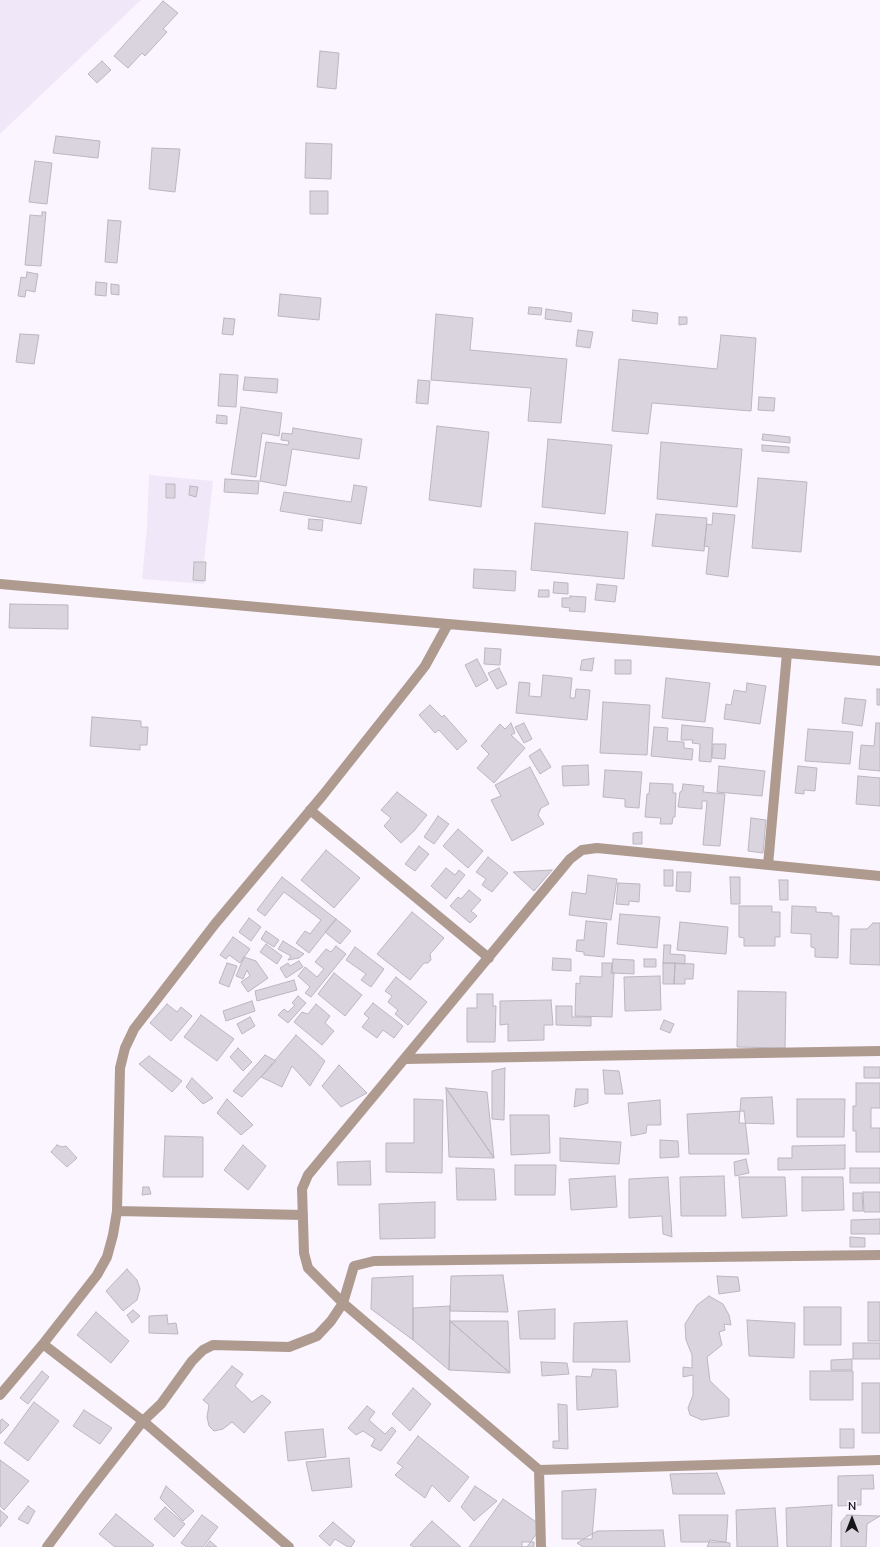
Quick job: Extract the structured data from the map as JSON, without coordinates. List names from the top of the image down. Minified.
{"north":"top"}
